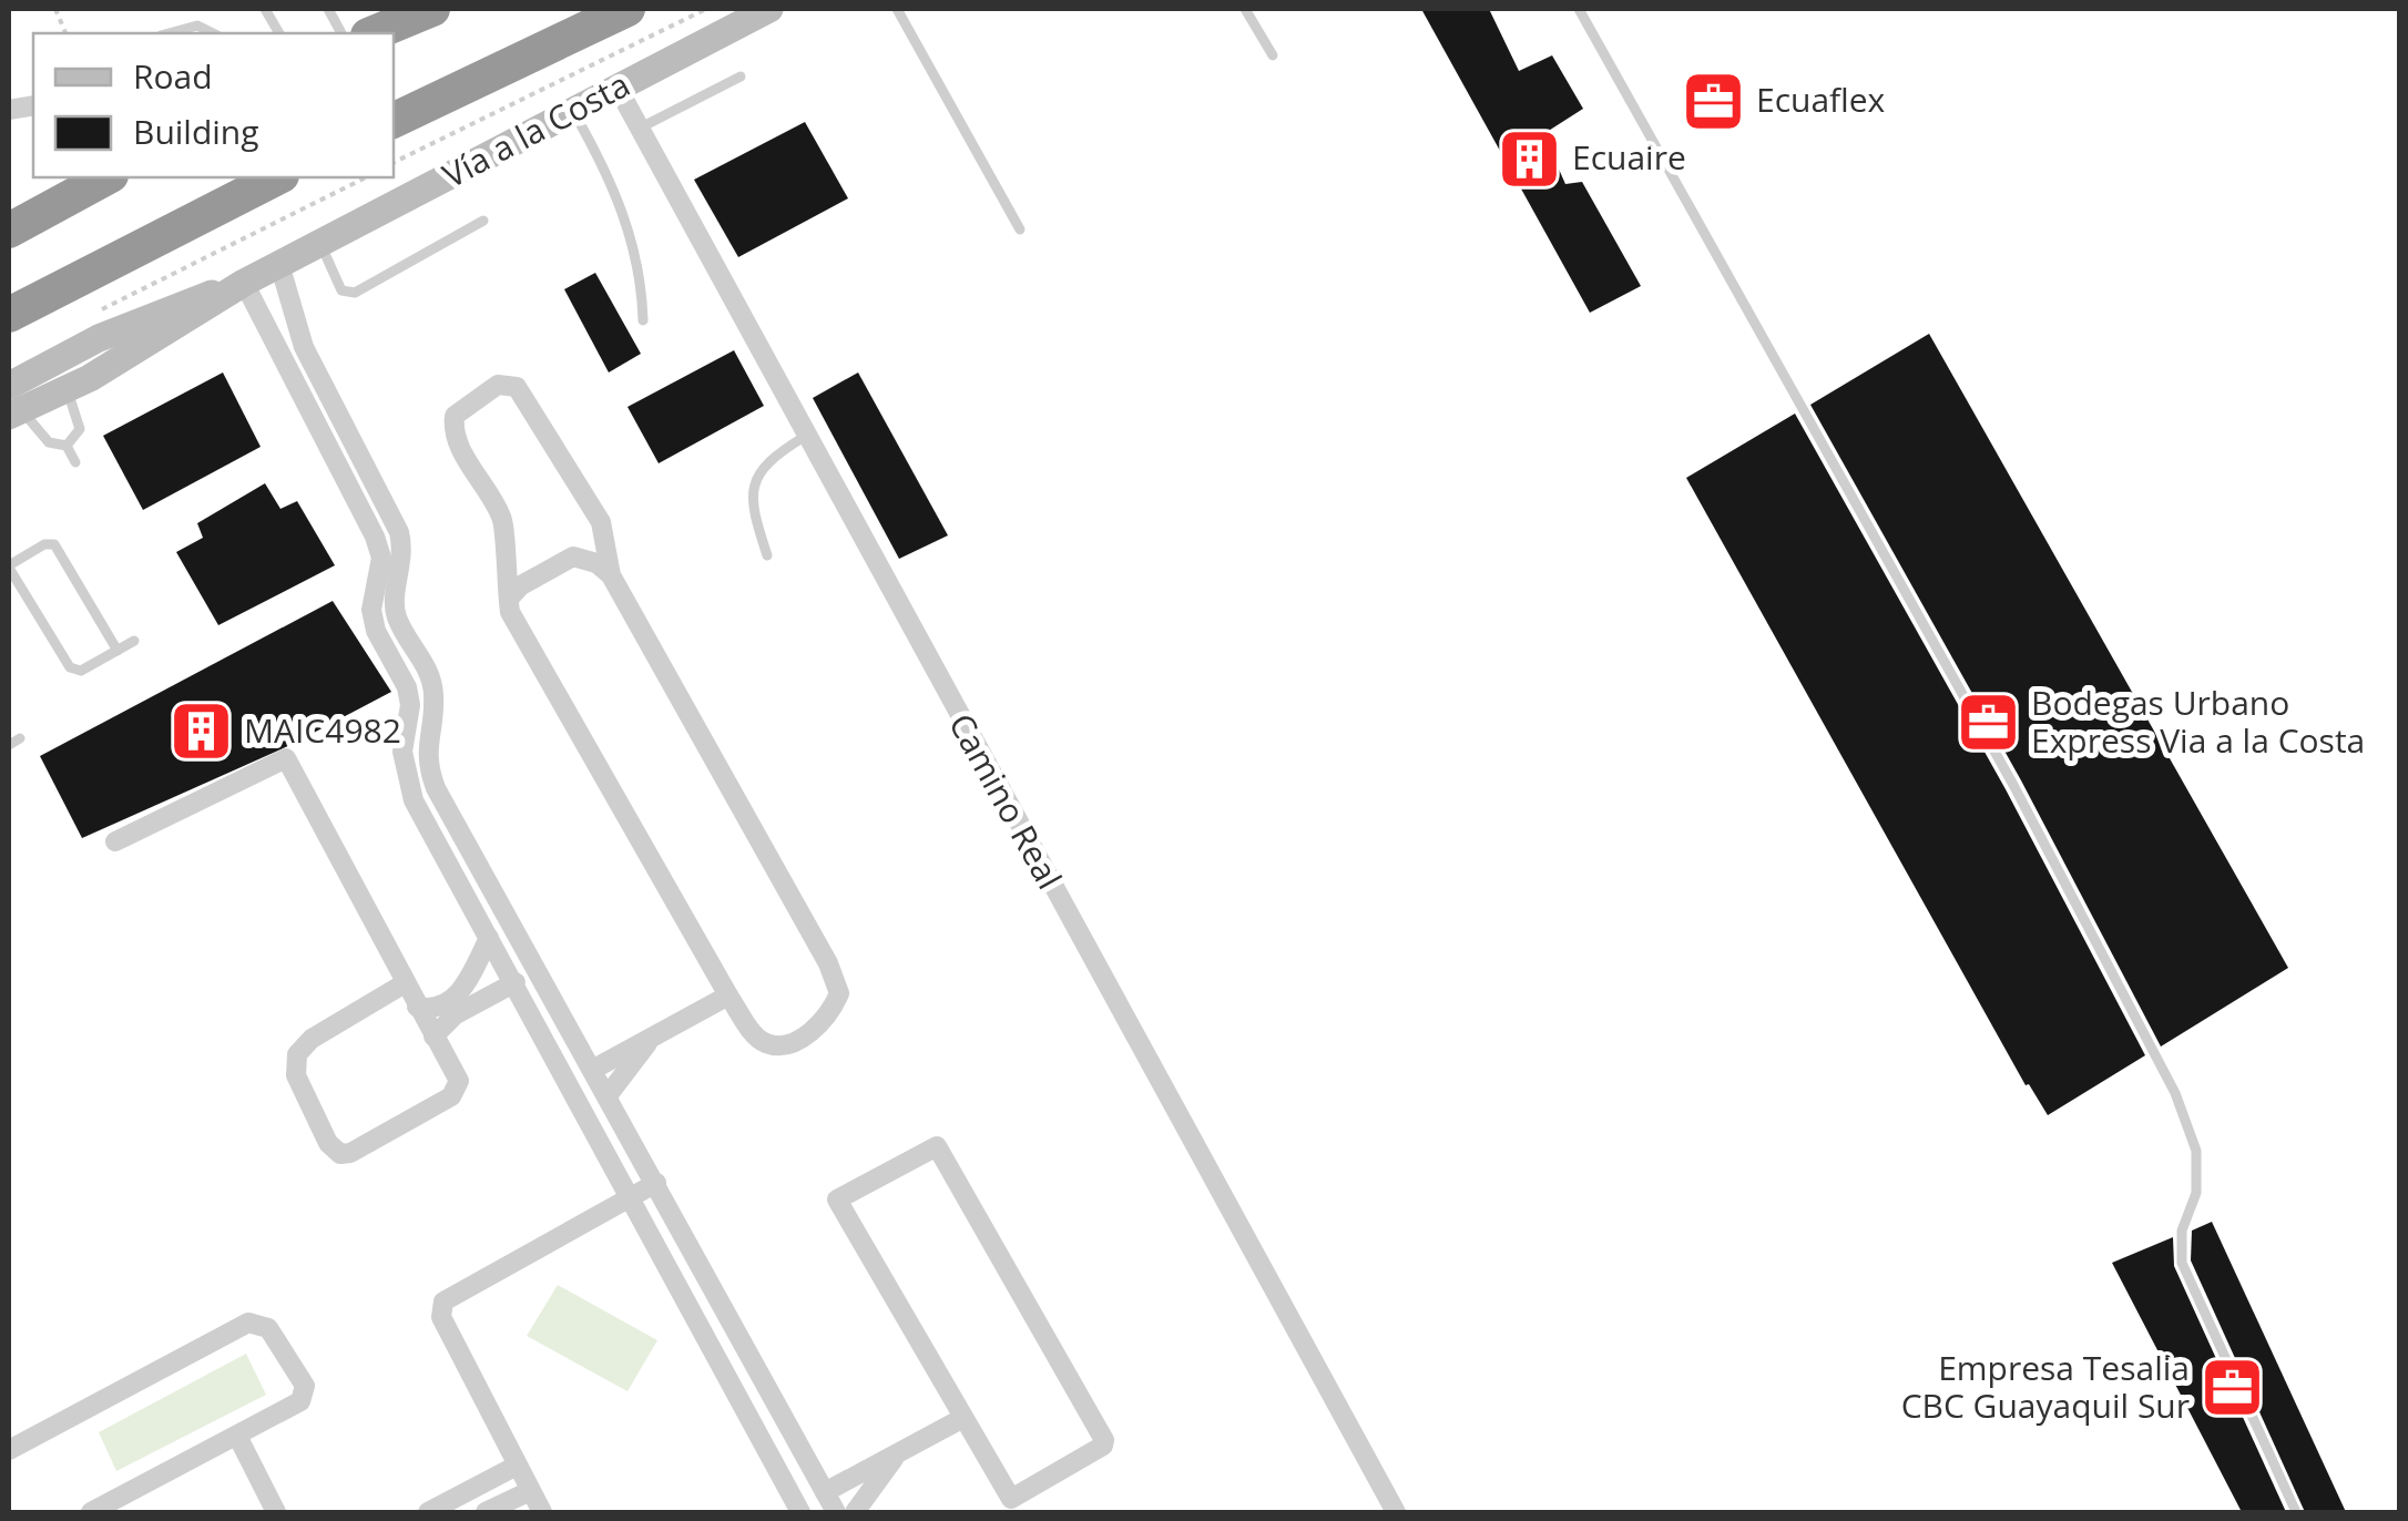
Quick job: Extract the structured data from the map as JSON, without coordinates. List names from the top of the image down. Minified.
{"streets":{"highway":["Vía a la Costa"],"street":["Camino Real"]},"crossings":[["Vía a la Costa","Camino Real"]],"places":{"office":["Ecuaflex","Bodegas Urbano Express Via a la Costa","Empresa Tesalia CBC Guayaquil Sur"],"building":["Ecuaire","MAIC4982"]},"legend":["Road","Building"]}
